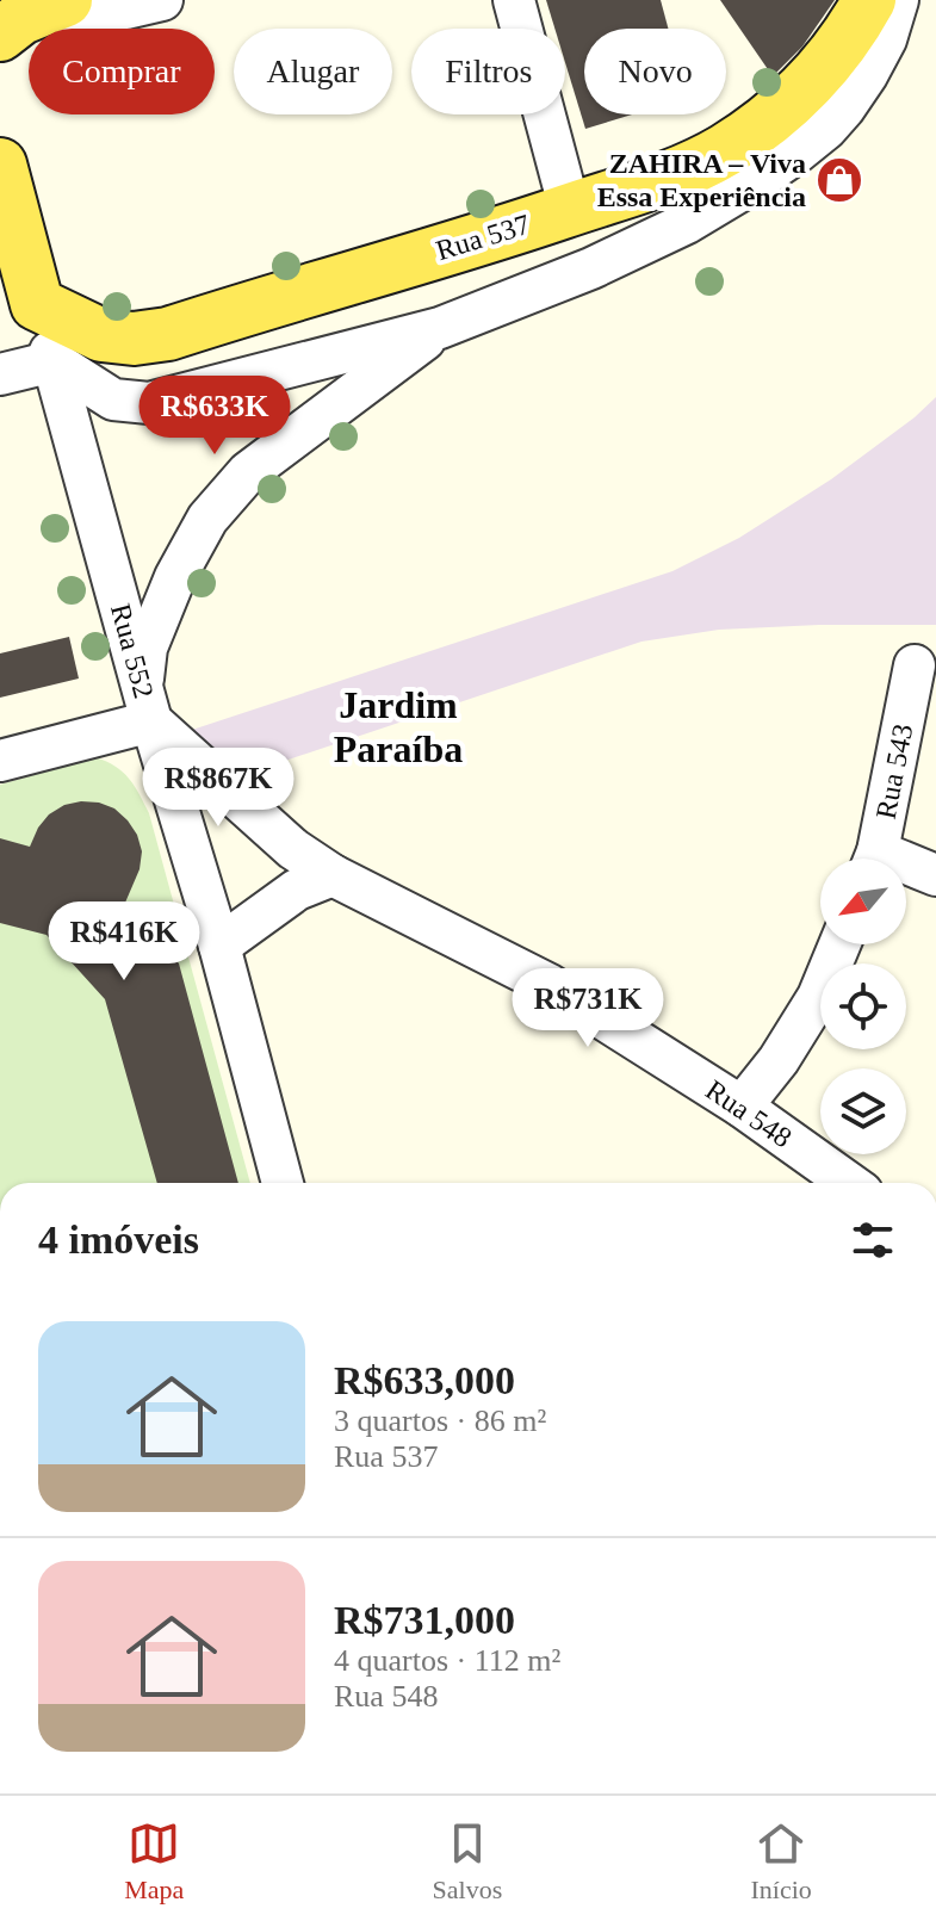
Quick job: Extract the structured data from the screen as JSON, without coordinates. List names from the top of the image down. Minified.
{"streets":{"main road":["Rua 537","Rua 552"],"street":["Rua 543","Rua 548"]},"crossings":[["Rua 537","Rua 552"],["Rua 552","Rua 548"]],"districts":["Jardim Paraíba"],"places":{"shop":["ZAHIRA – Viva Essa Experiência"]},"north":"bottom left","page":{"chip":["Comprar","Alugar","Filtros","Novo"],"price":["R$633K","R$867K","R$416K","R$731K"],"heading":"4 imóveis","list":[{"name":"R$633,000","note":"3 quartos · 86 m² · Rua 537"},{"name":"R$731,000","note":"4 quartos · 112 m² · Rua 548"}],"tabs":["Mapa","Salvos","Início"]}}
